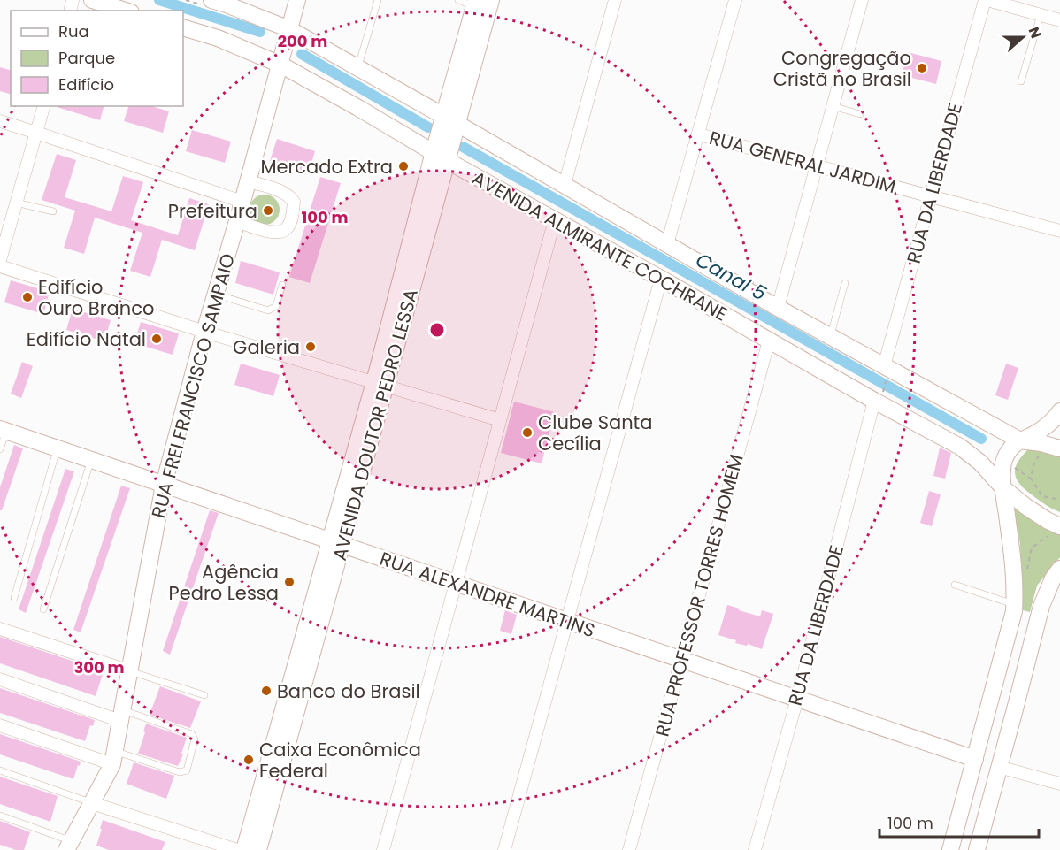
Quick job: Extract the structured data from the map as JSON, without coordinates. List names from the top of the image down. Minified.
{"streets":{"main road":["AVENIDA ALMIRANTE COCHRANE","RUA FREI FRANCISCO SAMPAIO","AVENIDA DOUTOR PEDRO LESSA","RUA ALEXANDRE MARTINS"],"street":["RUA GENERAL JARDIM","RUA DA LIBERDADE","RUA PROFESSOR TORRES HOMEM"]},"crossings":[["RUA GENERAL JARDIM","RUA DA LIBERDADE"],["RUA DA LIBERDADE","AVENIDA ALMIRANTE COCHRANE"],["RUA DA LIBERDADE","RUA ALEXANDRE MARTINS"],["AVENIDA ALMIRANTE COCHRANE","RUA FREI FRANCISCO SAMPAIO"],["AVENIDA ALMIRANTE COCHRANE","AVENIDA DOUTOR PEDRO LESSA"],["AVENIDA ALMIRANTE COCHRANE","RUA PROFESSOR TORRES HOMEM"],["RUA FREI FRANCISCO SAMPAIO","RUA ALEXANDRE MARTINS"],["AVENIDA DOUTOR PEDRO LESSA","RUA ALEXANDRE MARTINS"],["RUA ALEXANDRE MARTINS","RUA PROFESSOR TORRES HOMEM"]],"water":["Canal 5"],"places":["Congregação Cristã no Brasil","Mercado Extra","Prefeitura","Edifício Ouro Branco","Edifício Natal","Galeria","Clube Santa Cecília","Agência Pedro Lessa","Banco do Brasil","Caixa Econômica Federal"],"legend":["Rua","Parque","Edifício"],"scale_bar":"100 m","north":"right","rings":["200 m","100 m","300 m"]}
